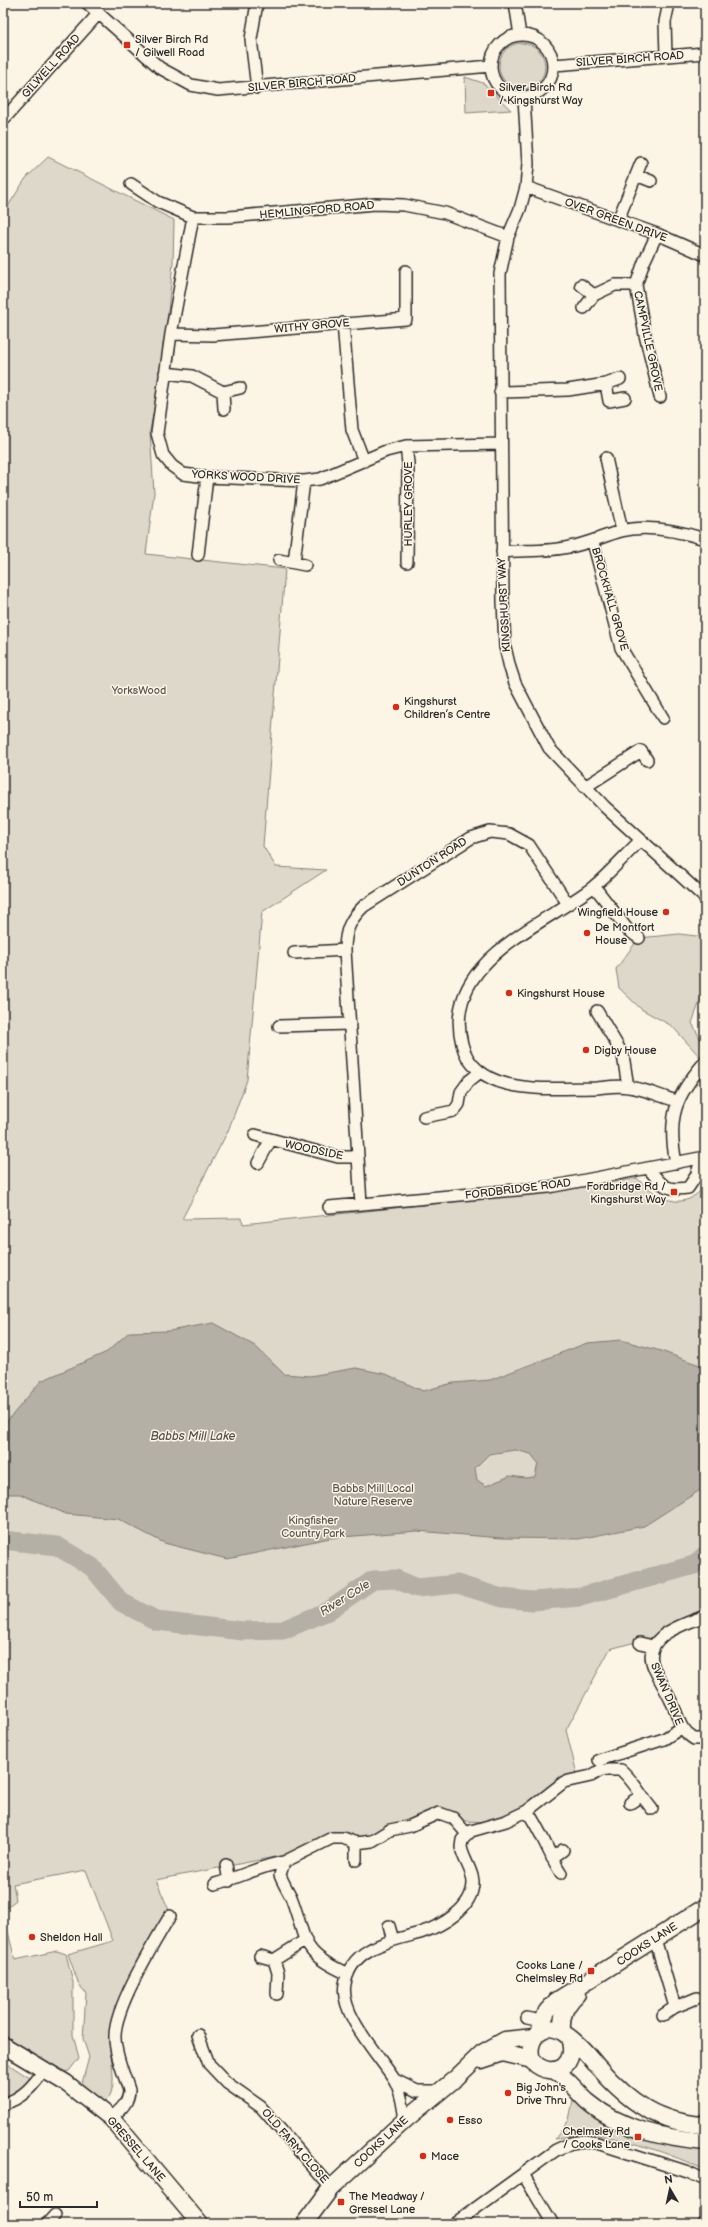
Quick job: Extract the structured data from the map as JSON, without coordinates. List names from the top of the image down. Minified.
{"streets":{"street":["SILVER BIRCH ROAD","GILWELL ROAD","HEMLINGFORD ROAD","OVER GREEN DRIVE","WITHY GROVE","CAMPVILLE GROVE","YORKS WOOD DRIVE","HURLEY GROVE","BROCKHALL GROVE","KINGSHURST WAY","DUNTON ROAD","WOODSIDE","FORDBRIDGE ROAD","SWAN DRIVE","COOKS LANE","OLD FARM CLOSE","GRESSEL LANE"]},"crossings":[["SILVER BIRCH ROAD","GILWELL ROAD"],["SILVER BIRCH ROAD","KINGSHURST WAY"],["HEMLINGFORD ROAD","YORKS WOOD DRIVE"],["HEMLINGFORD ROAD","KINGSHURST WAY"],["OVER GREEN DRIVE","CAMPVILLE GROVE"],["OVER GREEN DRIVE","KINGSHURST WAY"],["WITHY GROVE","YORKS WOOD DRIVE"],["YORKS WOOD DRIVE","HURLEY GROVE"],["YORKS WOOD DRIVE","KINGSHURST WAY"],["DUNTON ROAD","WOODSIDE"],["DUNTON ROAD","FORDBRIDGE ROAD"],["COOKS LANE","OLD FARM CLOSE"]],"water":["Babbs Mill Lake","River Cole"],"parks":["YorksWood","Babbs Mill Local Nature Reserve","Kingfisher Country Park"],"places":{"transit":["Silver Birch Rd / Gilwell Road","Silver Birch Rd / Kingshurst Way","Fordbridge Rd / Kingshurst Way","Cooks Lane / Chelmsley Rd","Chelmsley Rd / Cooks Lane","The Meadway / Gressel Lane"],"other":["Kingshurst Children’s Centre","Wingfield House","De Montfort House","Kingshurst House","Digby House","Sheldon Hall","Big John's Drive Thru","Esso","Mace"]},"scale_bar":"50 m","north":"top"}
